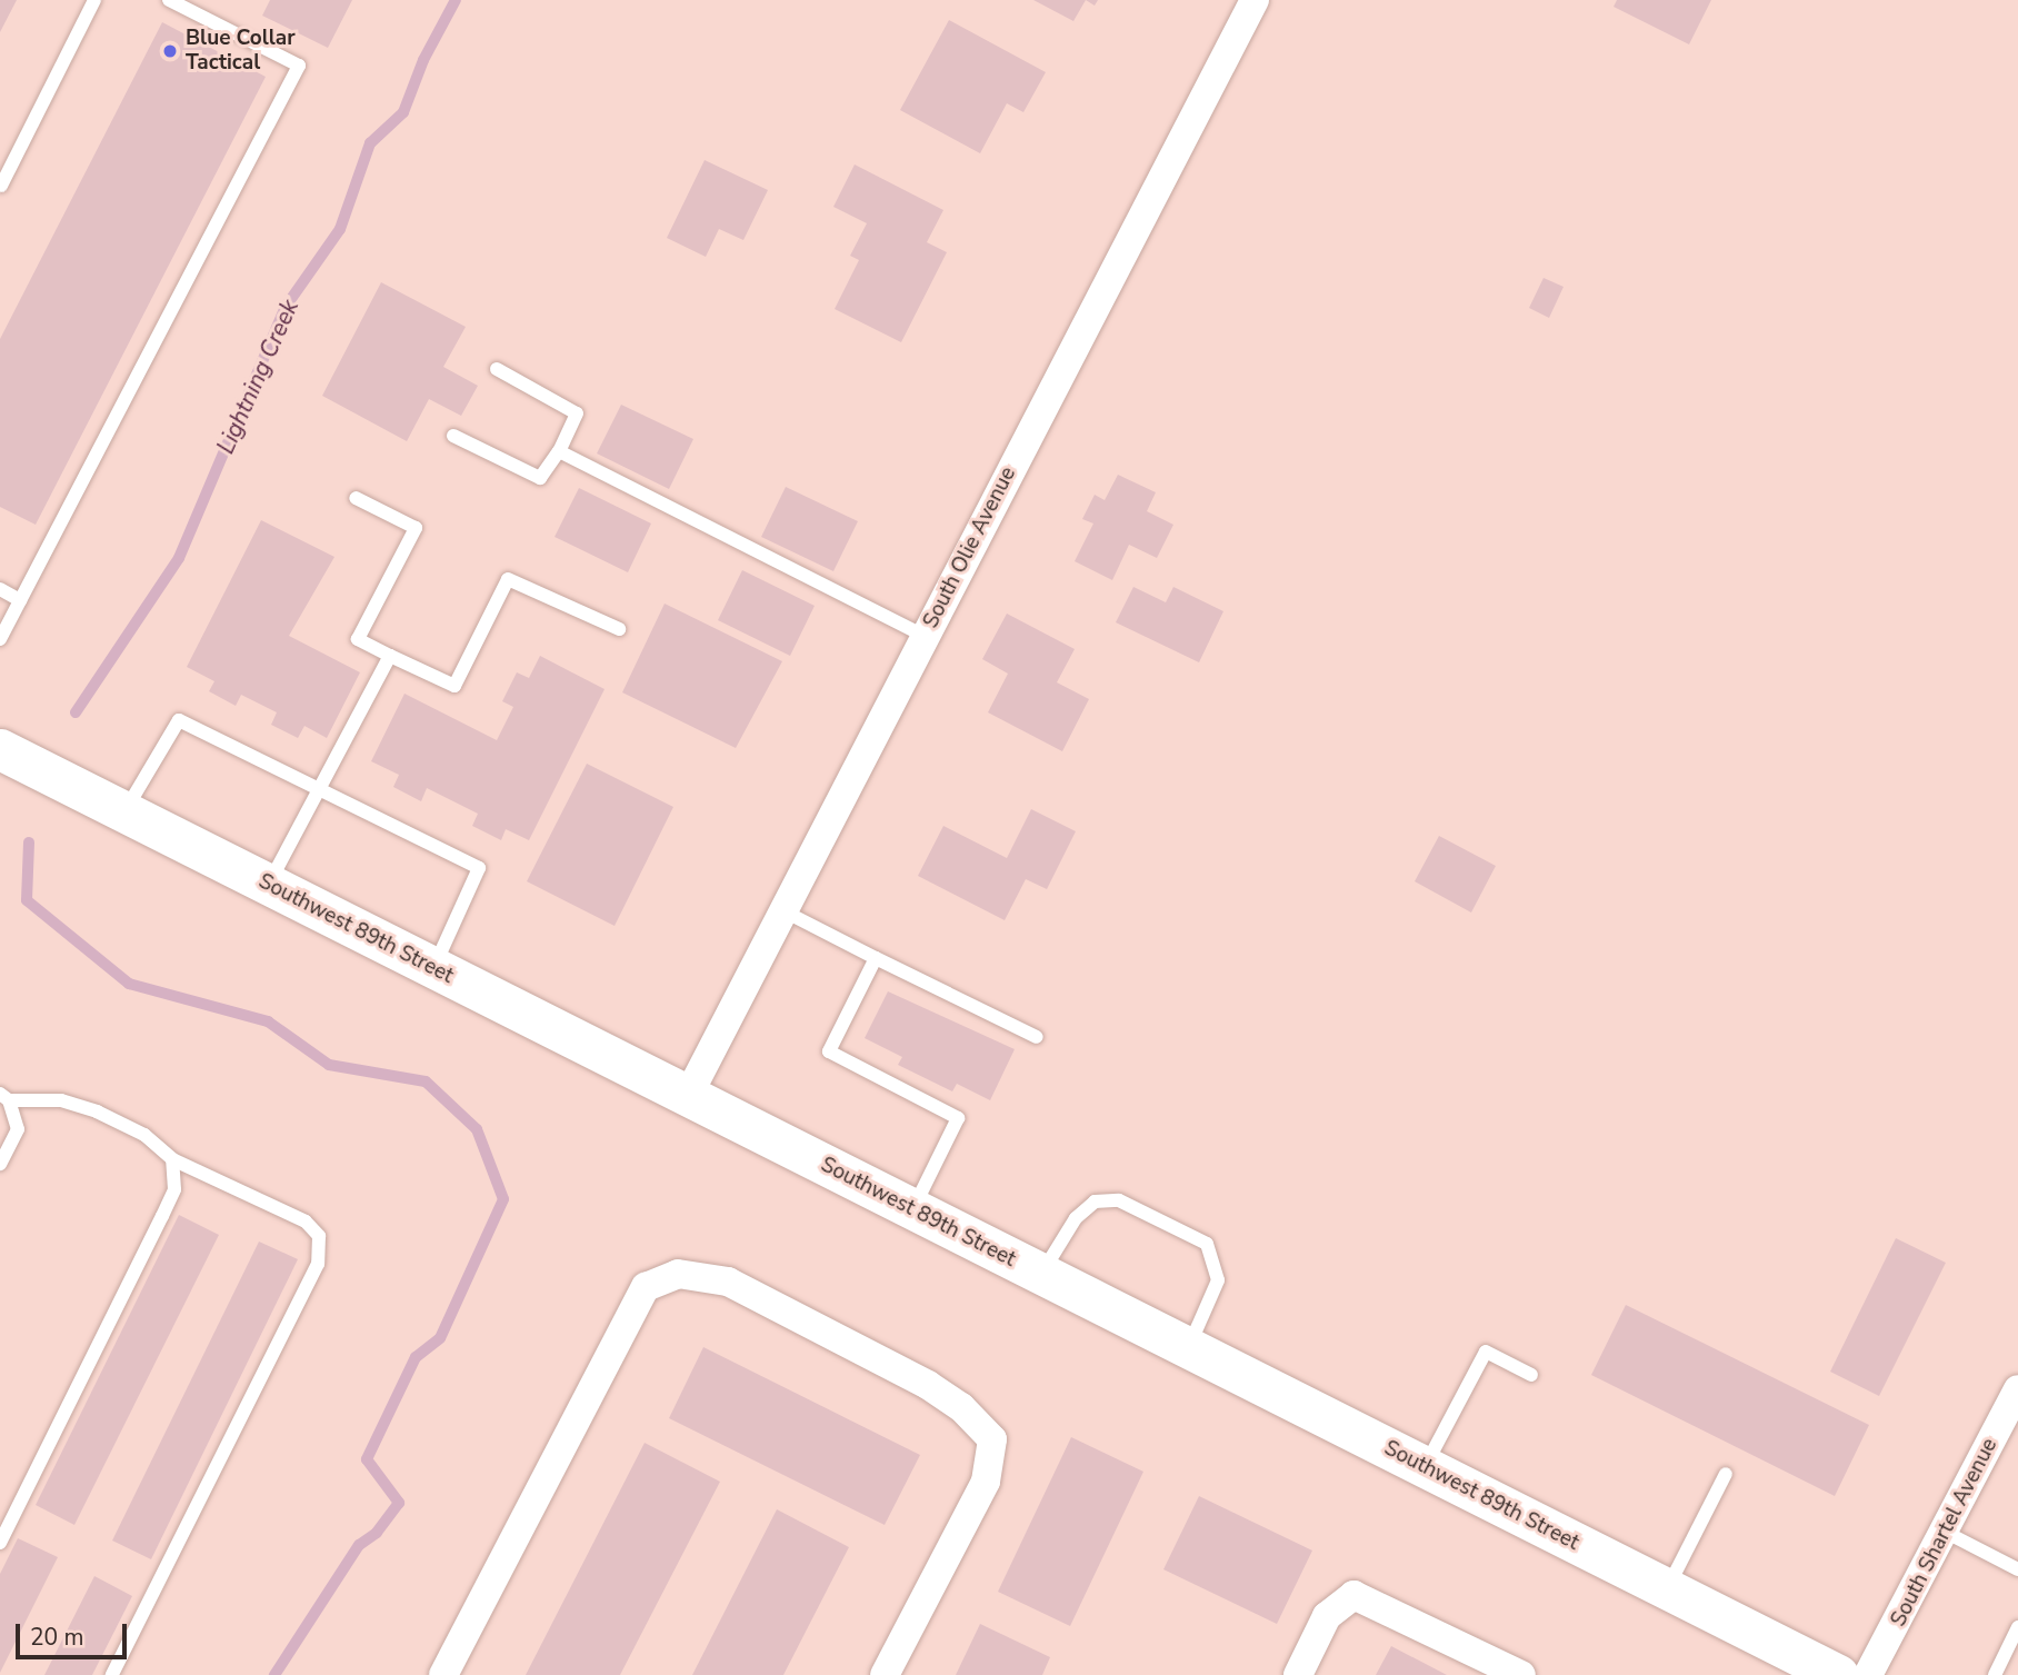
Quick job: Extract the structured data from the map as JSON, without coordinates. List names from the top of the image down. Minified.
{"streets":{"main road":["Southwest 89th Street"],"street":["South Olie Avenue","South Shartel Avenue"]},"crossings":[["South Olie Avenue","Southwest 89th Street"]],"water":["Lightning Creek"],"places":["Blue Collar Tactical"],"scale_bar":"20 m"}
